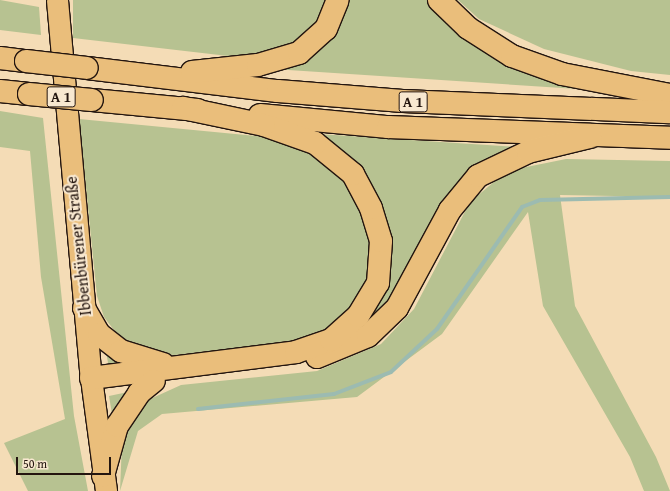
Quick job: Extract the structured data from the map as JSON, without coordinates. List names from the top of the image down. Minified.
{"streets":{"highway":["A 1"],"main road":["Ibbenbürener Straße"]},"scale_bar":"50 m"}
